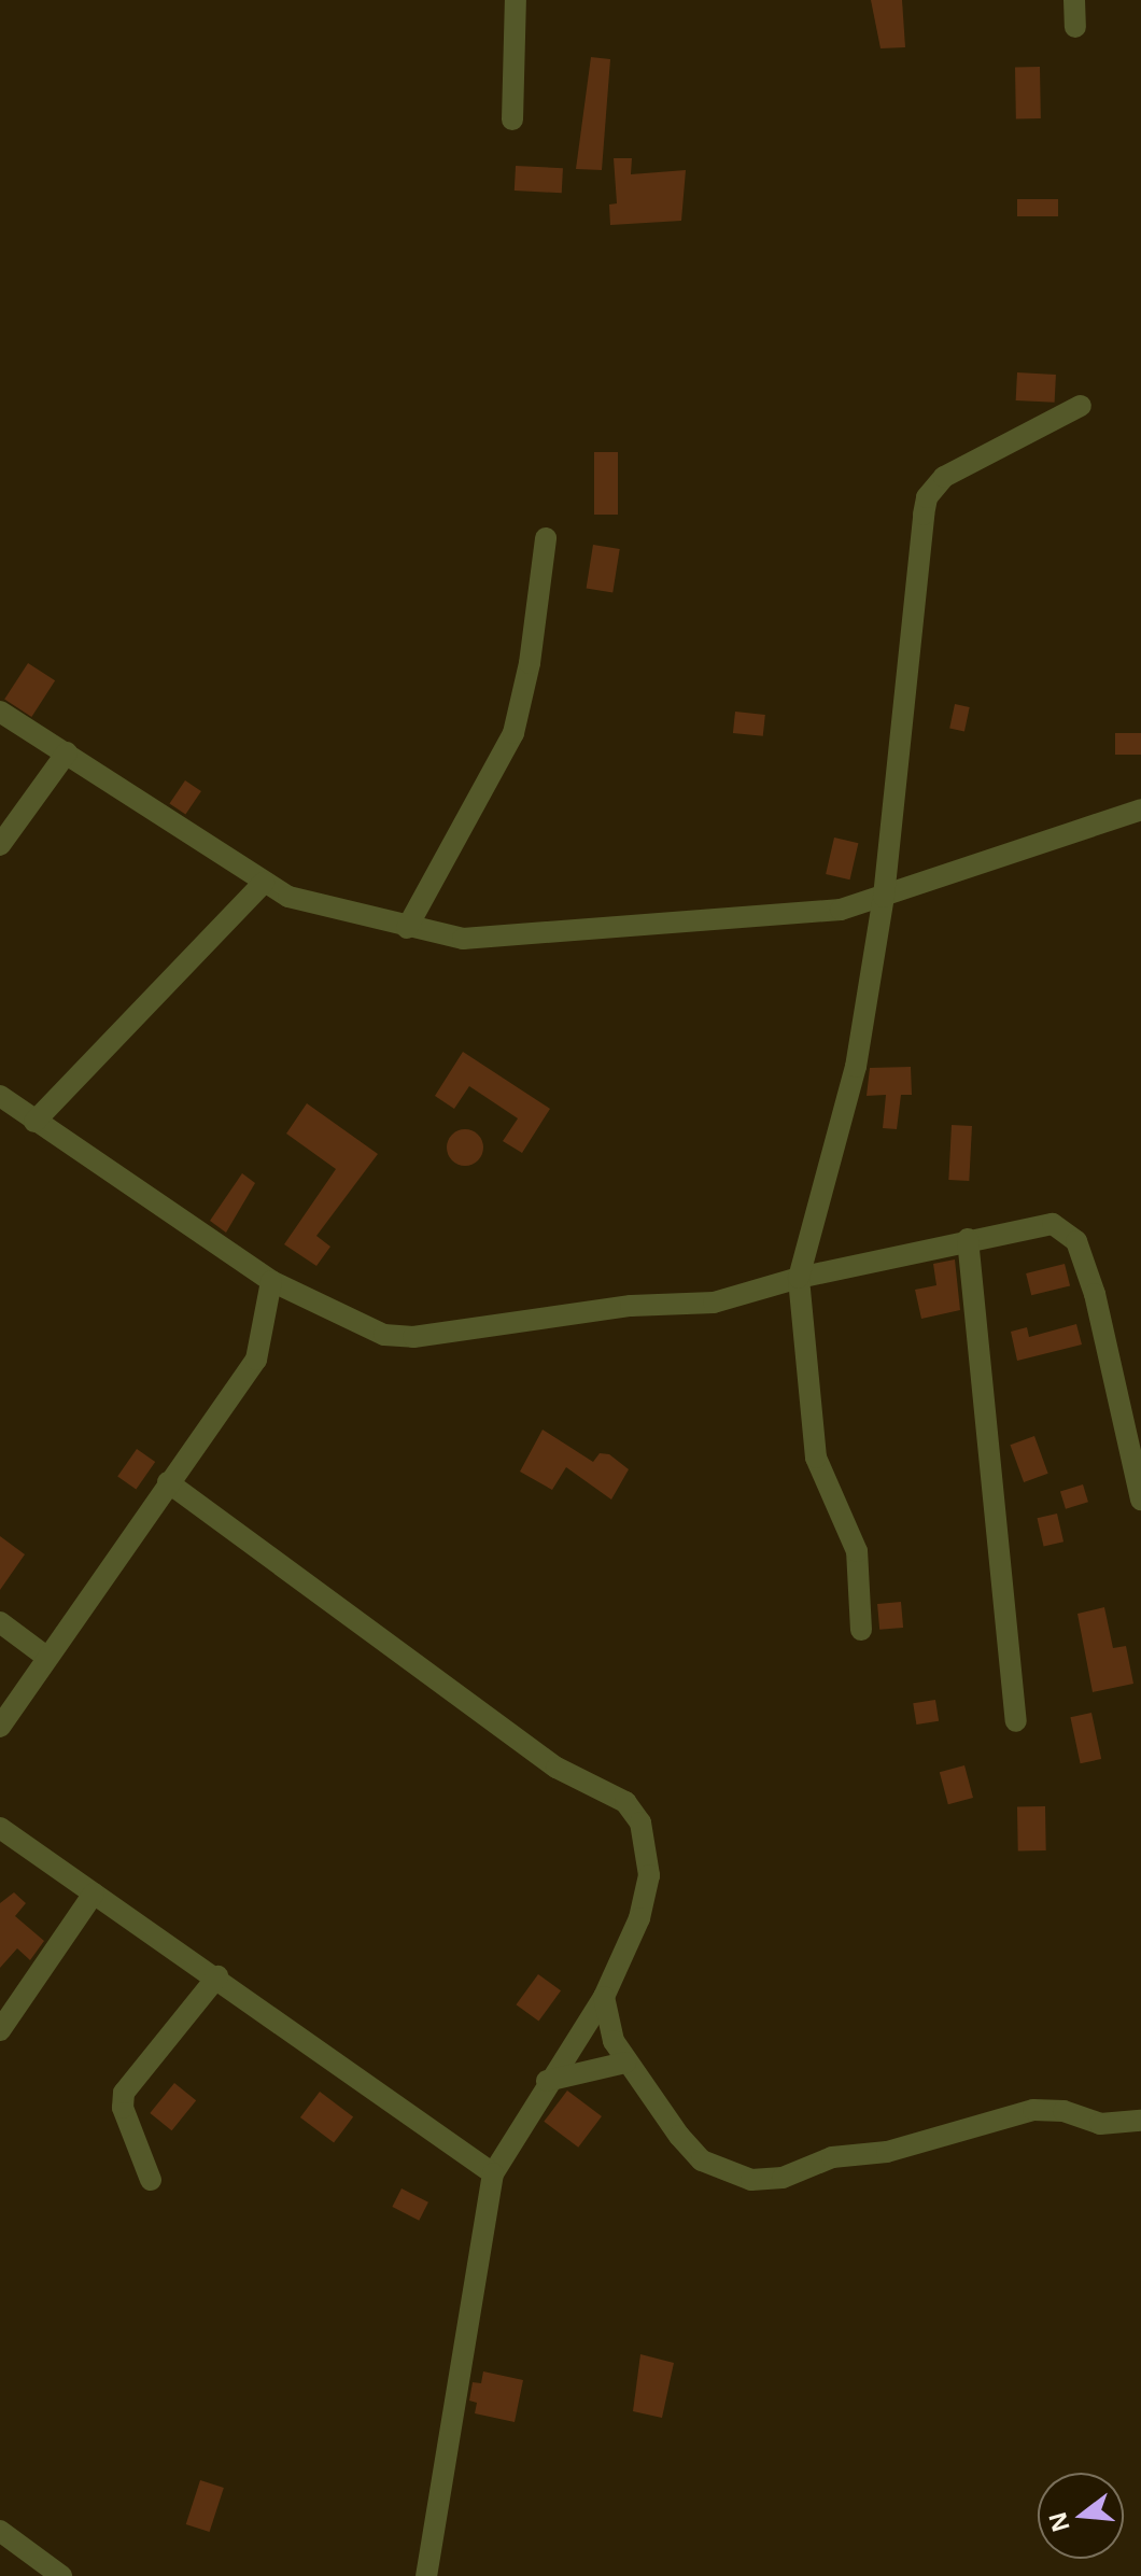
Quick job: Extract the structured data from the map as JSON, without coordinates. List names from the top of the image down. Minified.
{"north":"left"}
